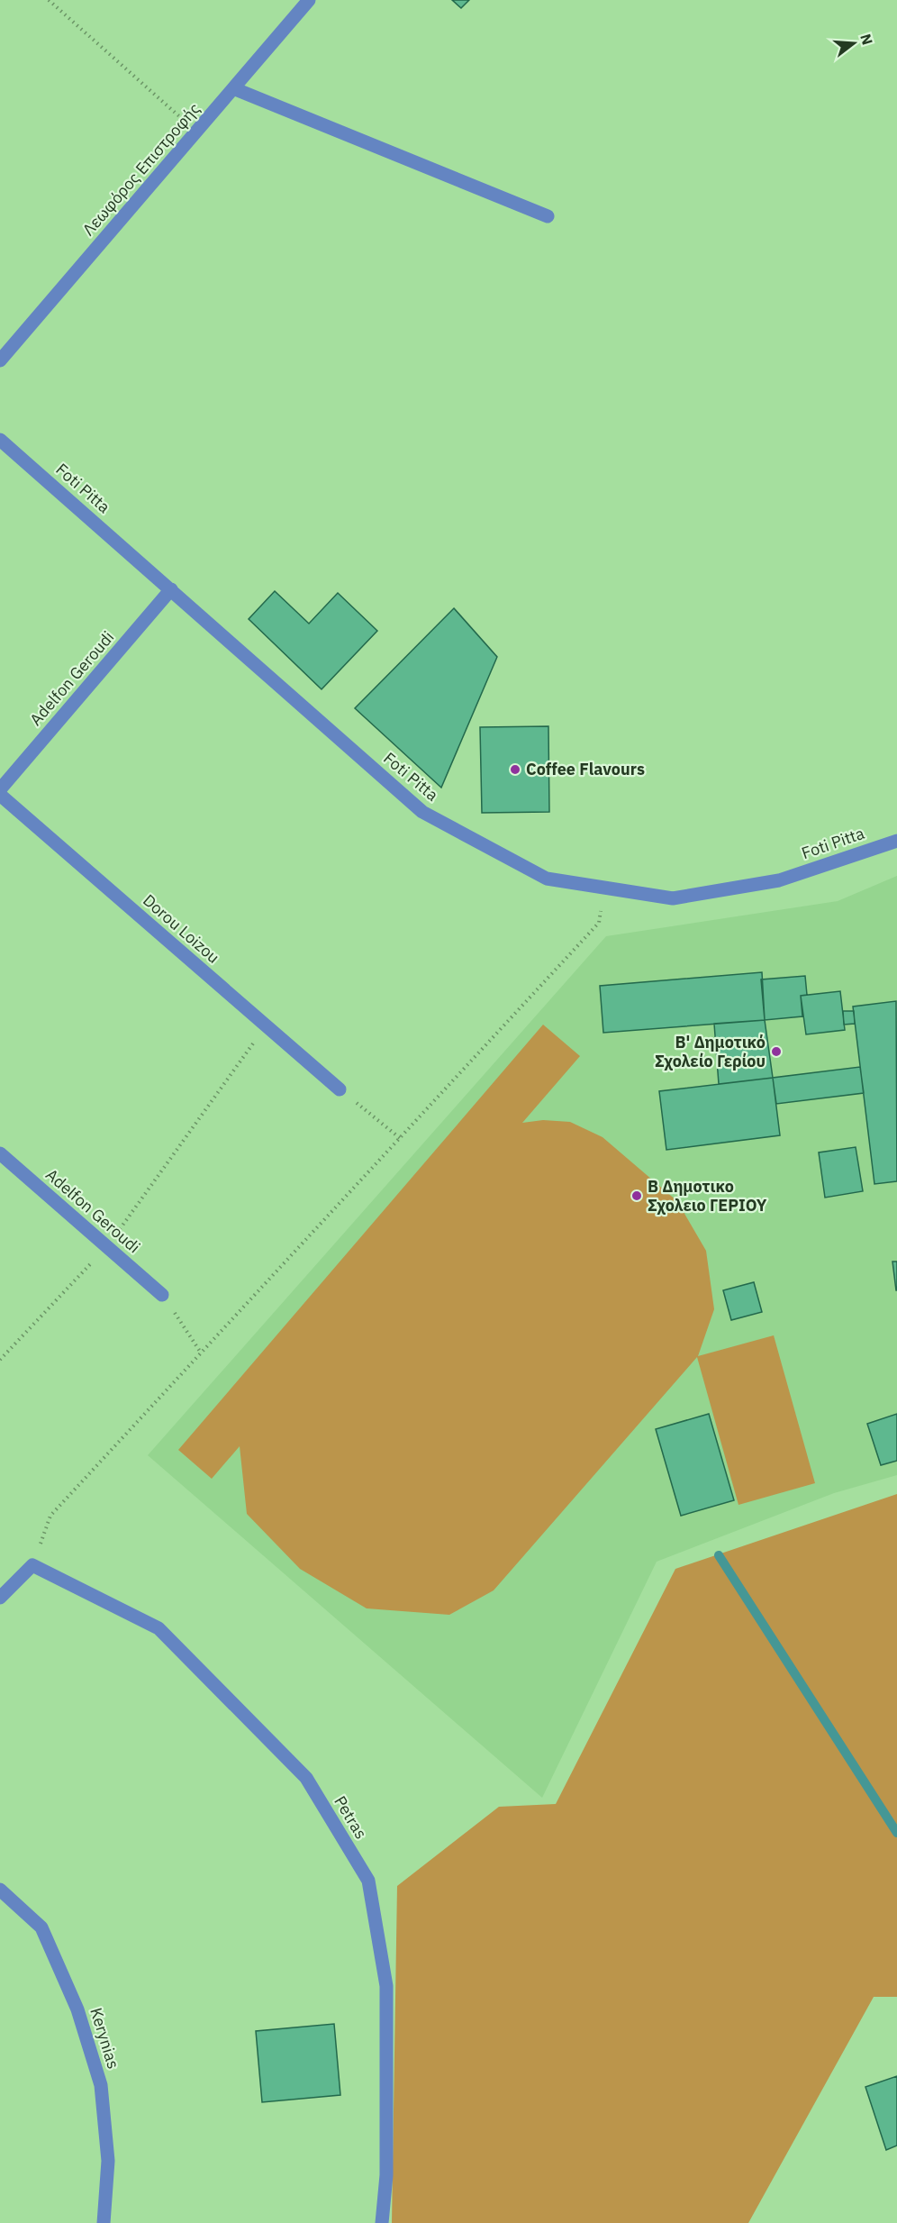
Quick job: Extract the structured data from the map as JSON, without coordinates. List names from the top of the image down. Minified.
{"streets":{"street":["Λεωφόρος Επιστροφής","Foti Pitta","Adelfon Geroudi","Dorou Loizou","Petras","Kerynias"]},"crossings":[["Foti Pitta","Adelfon Geroudi"]],"places":["Coffee Flavours","Β' Δημοτικό Σχολείο Γερίου","Β Δημοτικο Σχολειο ΓΕΡΙΟΥ"],"north":"right"}
